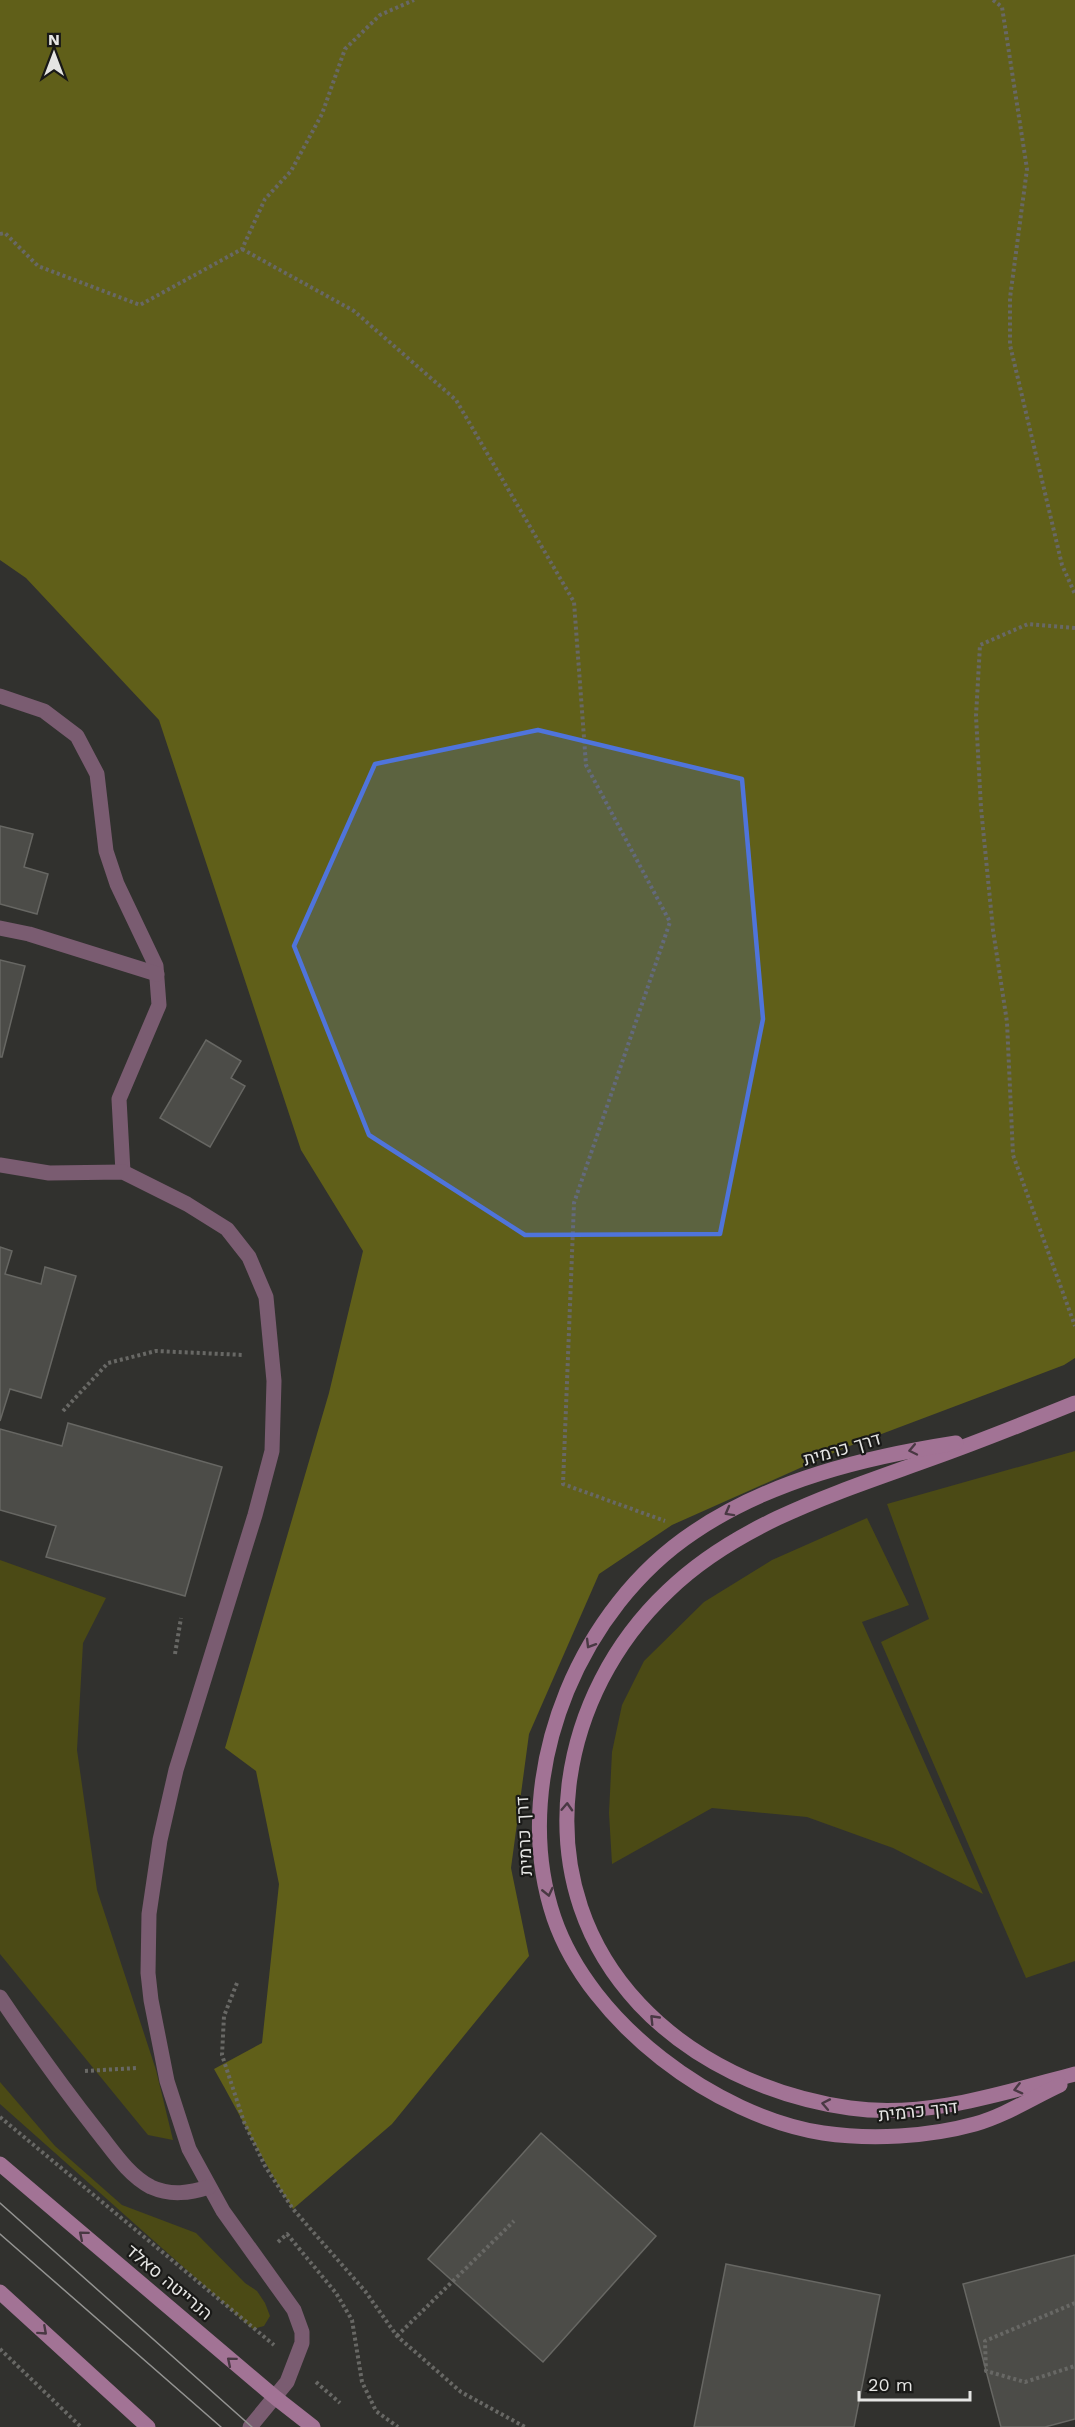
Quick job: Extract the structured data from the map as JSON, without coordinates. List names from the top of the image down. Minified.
{"streets":{"street":["דרך כרמית","הנרייטה סאלד"]},"scale_bar":"20 m","north":"top"}
